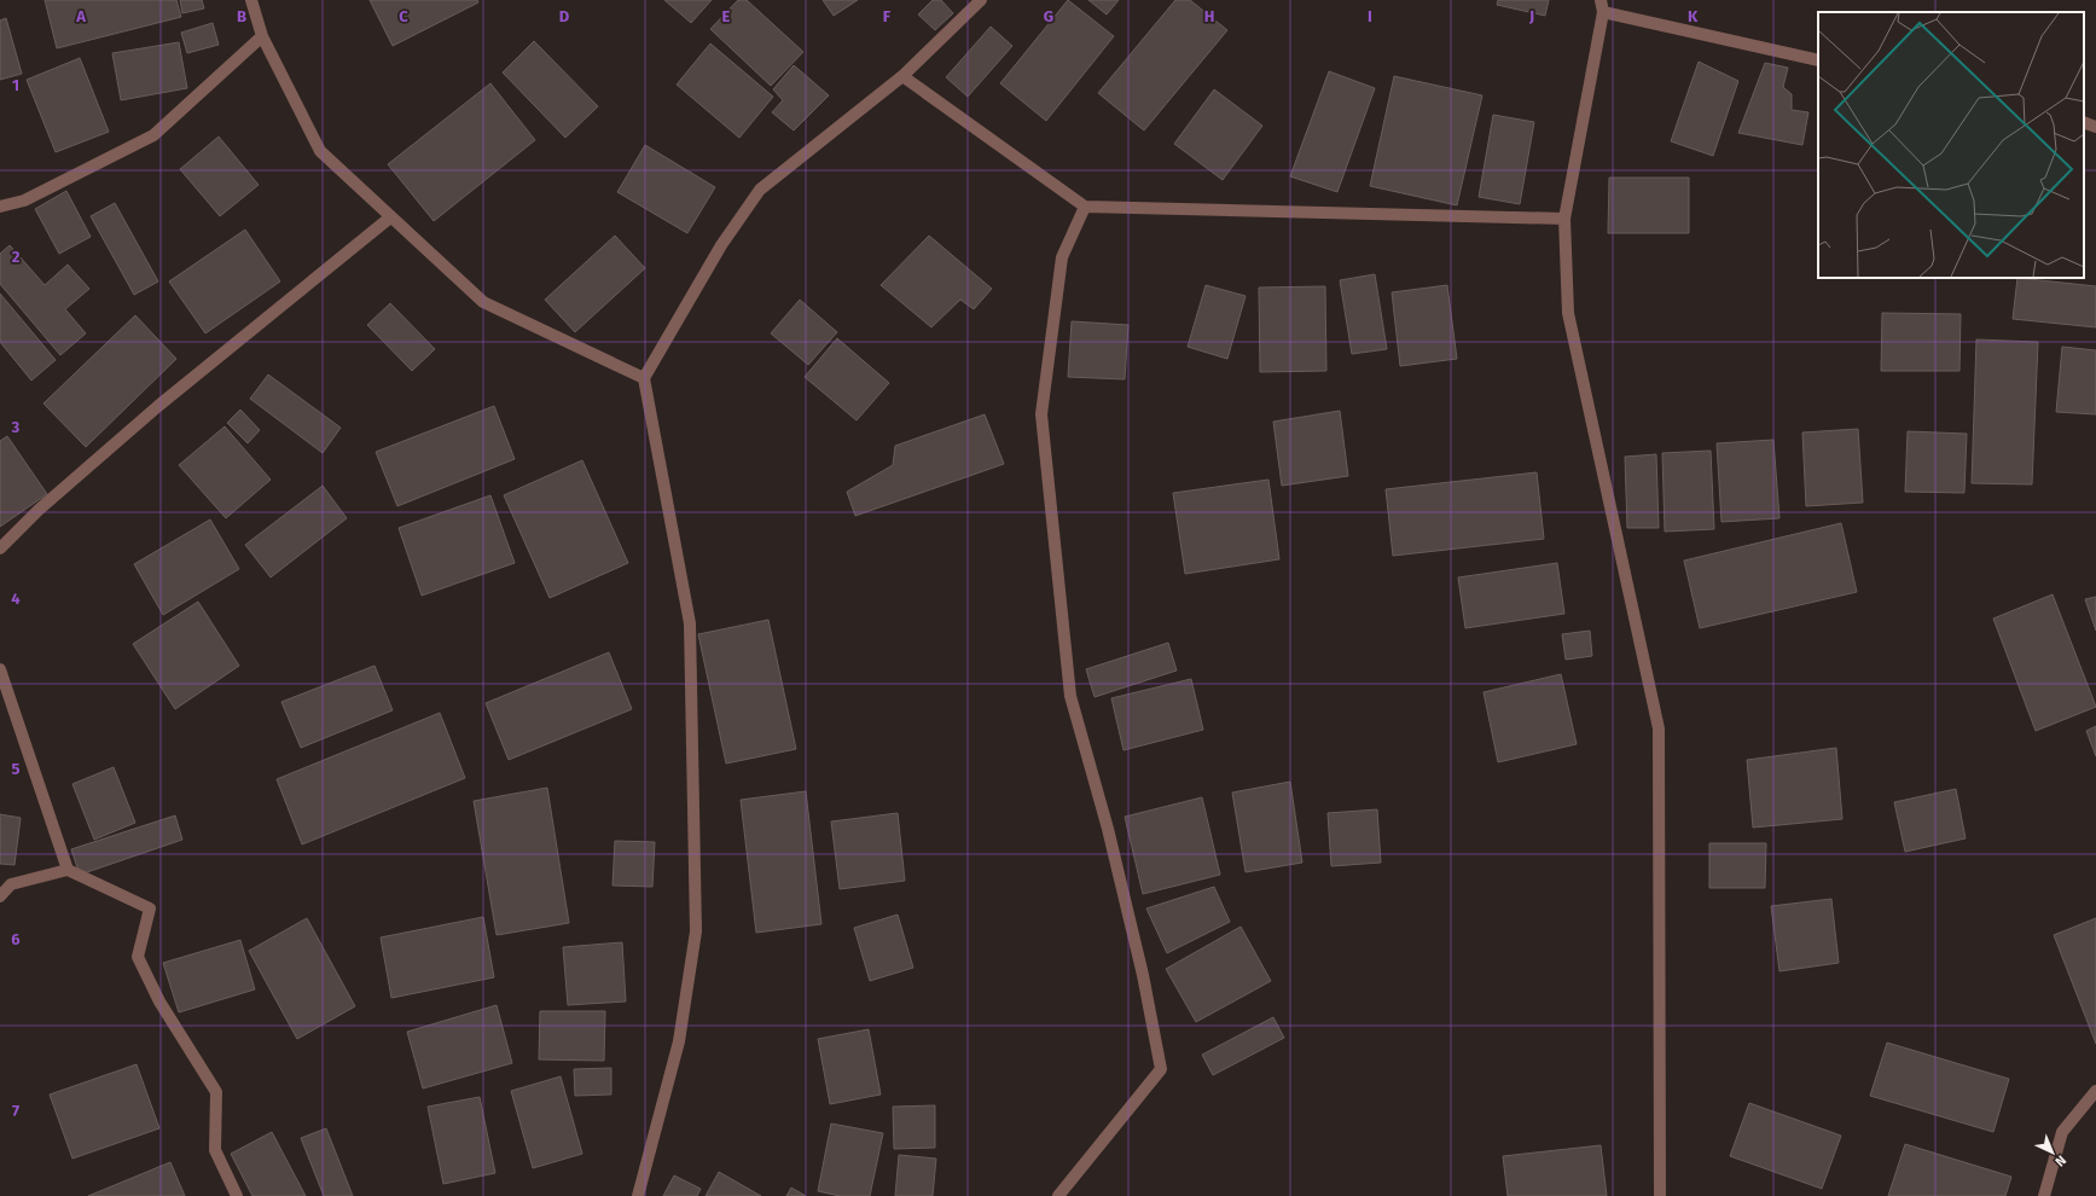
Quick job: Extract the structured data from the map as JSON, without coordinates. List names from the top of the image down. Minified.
{"north":"bottom right","grid":{"columns":["A","B","C","D","E","F","G","H","I","J","K"],"rows":["1","2","3","4","5","6","7"]}}
